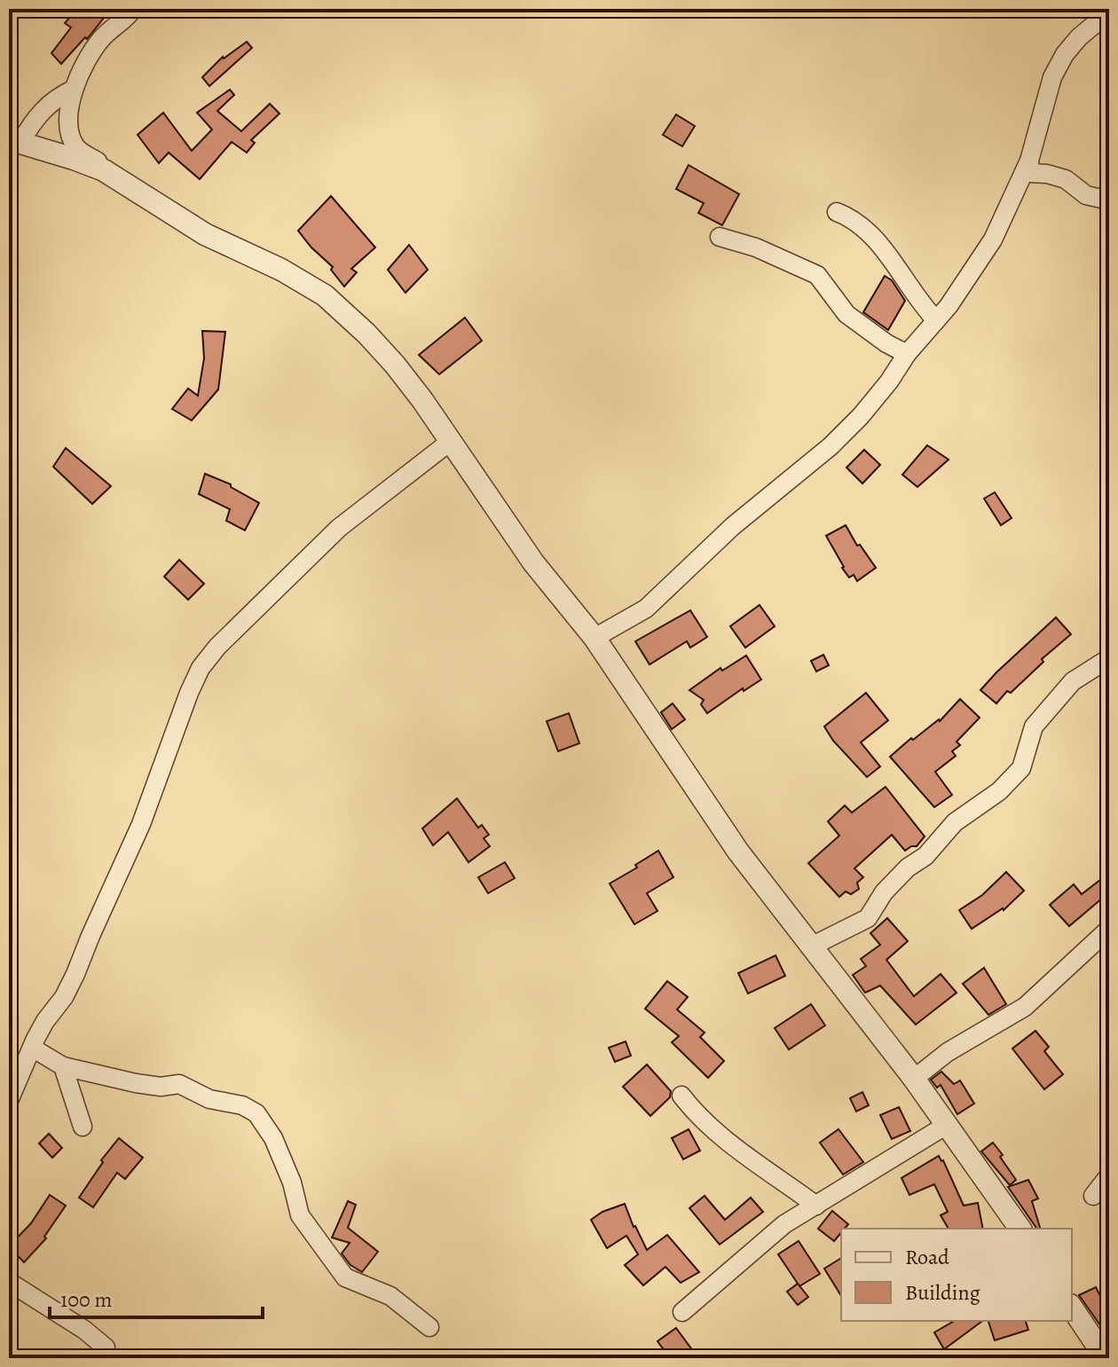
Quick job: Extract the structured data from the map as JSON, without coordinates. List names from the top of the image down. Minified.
{"legend":["Road","Building"],"scale_bar":"100 m"}
